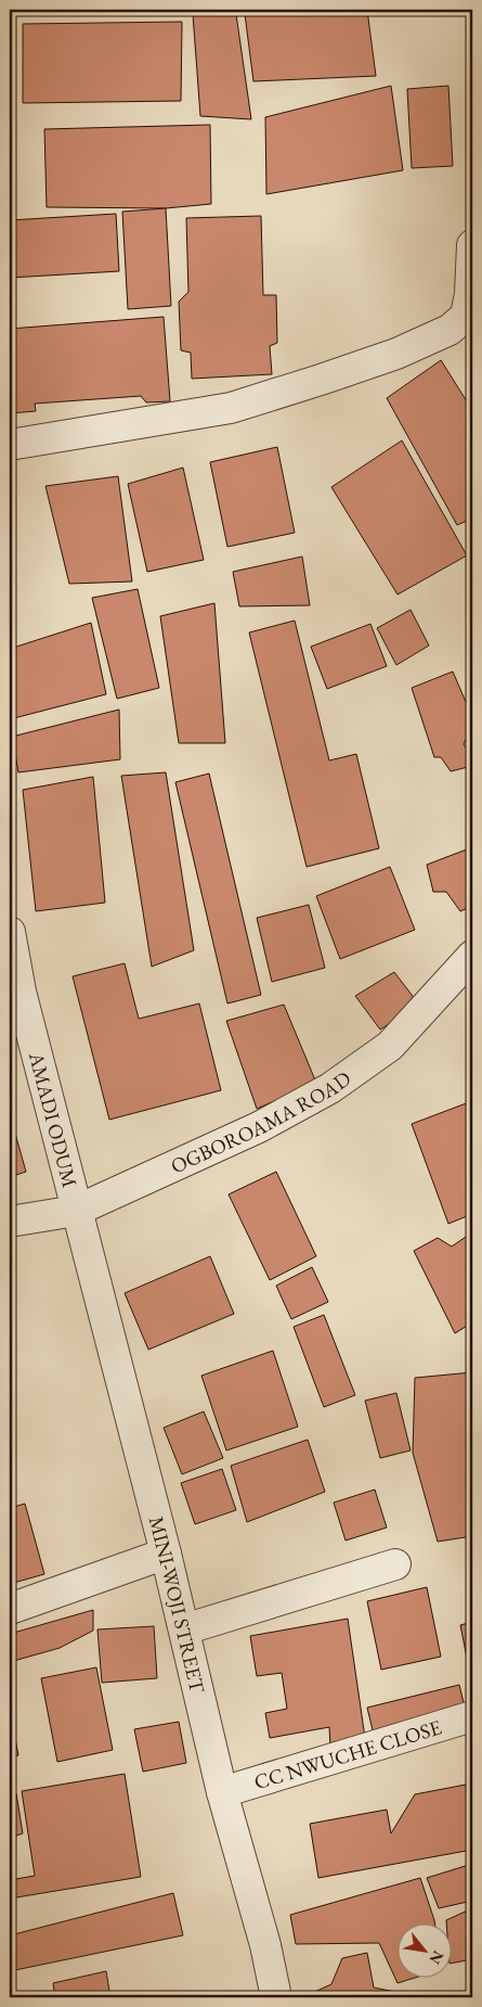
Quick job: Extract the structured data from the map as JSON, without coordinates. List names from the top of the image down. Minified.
{"streets":{"street":["AMADI ODUM","OGBOROAMA ROAD","MINI-WOJI STREET","CC NWUCHE CLOSE"]},"crossings":[["AMADI ODUM","OGBOROAMA ROAD"],["AMADI ODUM","MINI-WOJI STREET"],["OGBOROAMA ROAD","MINI-WOJI STREET"],["MINI-WOJI STREET","CC NWUCHE CLOSE"]],"north":"bottom right"}
